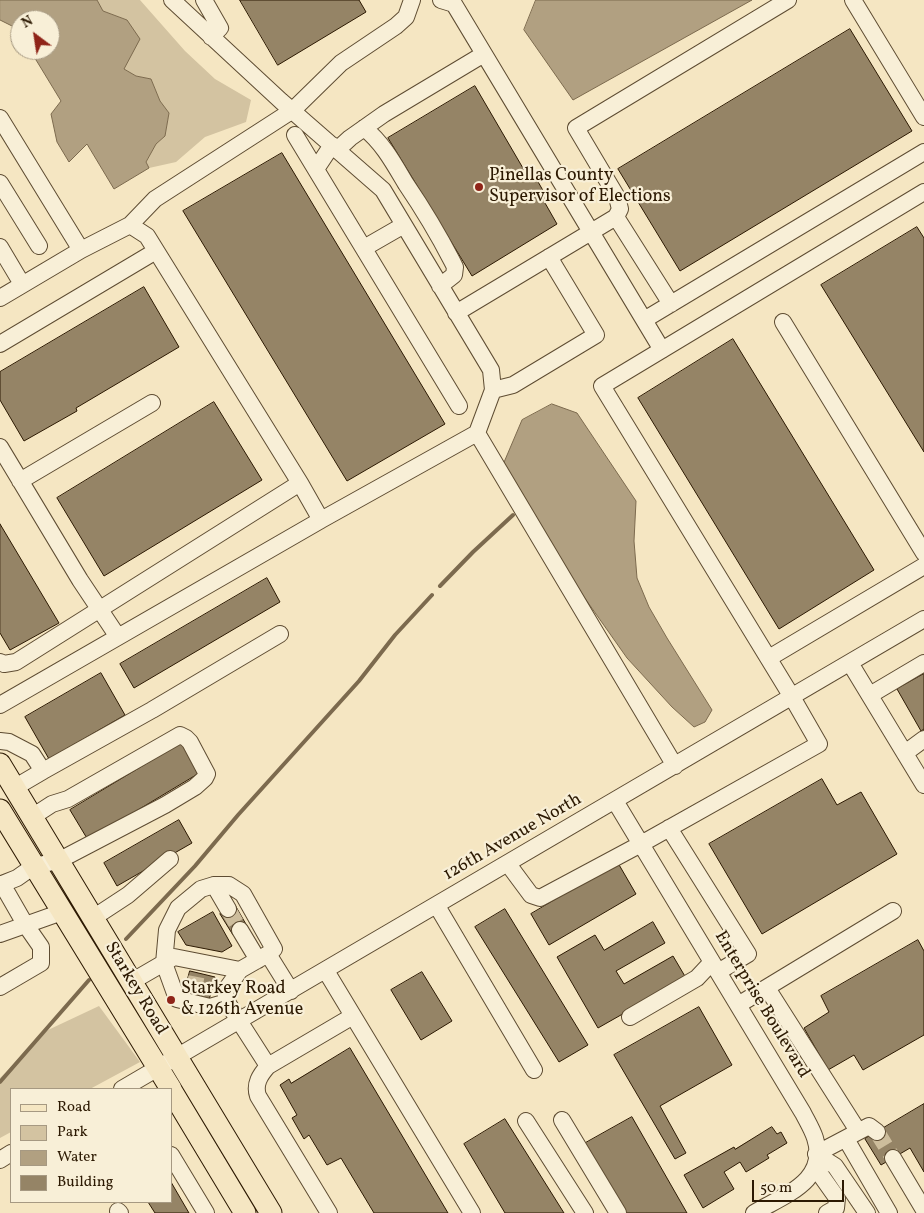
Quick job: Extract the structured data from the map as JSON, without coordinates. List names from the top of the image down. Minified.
{"streets":{"main road":["Starkey Road"],"street":["126th Avenue North","Enterprise Boulevard"]},"crossings":[["126th Avenue North","Starkey Road"],["126th Avenue North","Enterprise Boulevard"]],"places":["Pinellas County Supervisor of Elections","Starkey Road & 126th Avenue"],"legend":["Road","Park","Water","Building"],"scale_bar":"50 m","north":"top left"}
